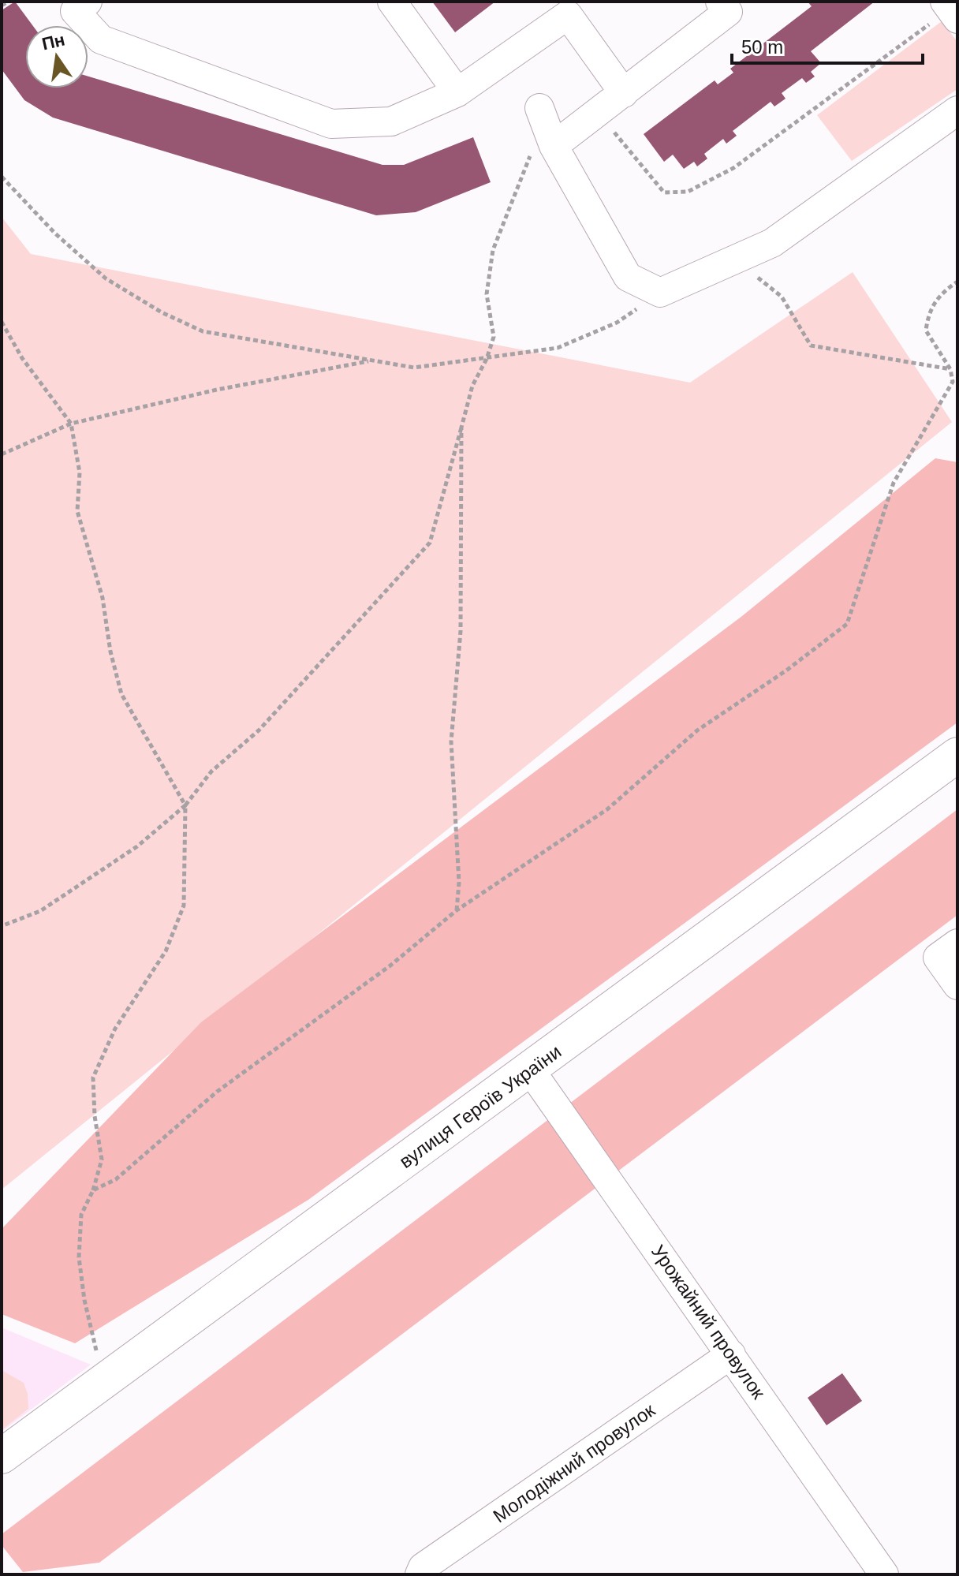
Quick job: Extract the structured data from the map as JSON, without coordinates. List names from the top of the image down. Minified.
{"streets":{"main road":["вулиця Героїв України"],"street":["Урожайний провулок","Молодіжний провулок"]},"crossings":[["вулиця Героїв України","Урожайний провулок"],["Урожайний провулок","Молодіжний провулок"]],"scale_bar":"50 m","north":"top"}
